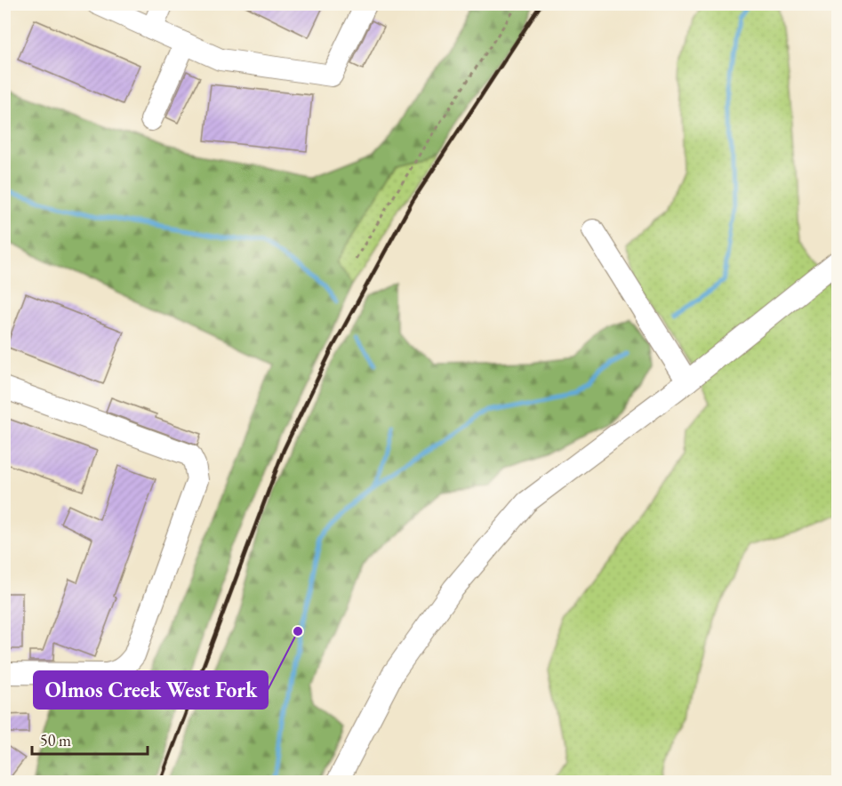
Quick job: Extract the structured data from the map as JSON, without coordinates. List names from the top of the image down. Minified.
{"places":["Olmos Creek West Fork"],"scale_bar":"50 m"}
